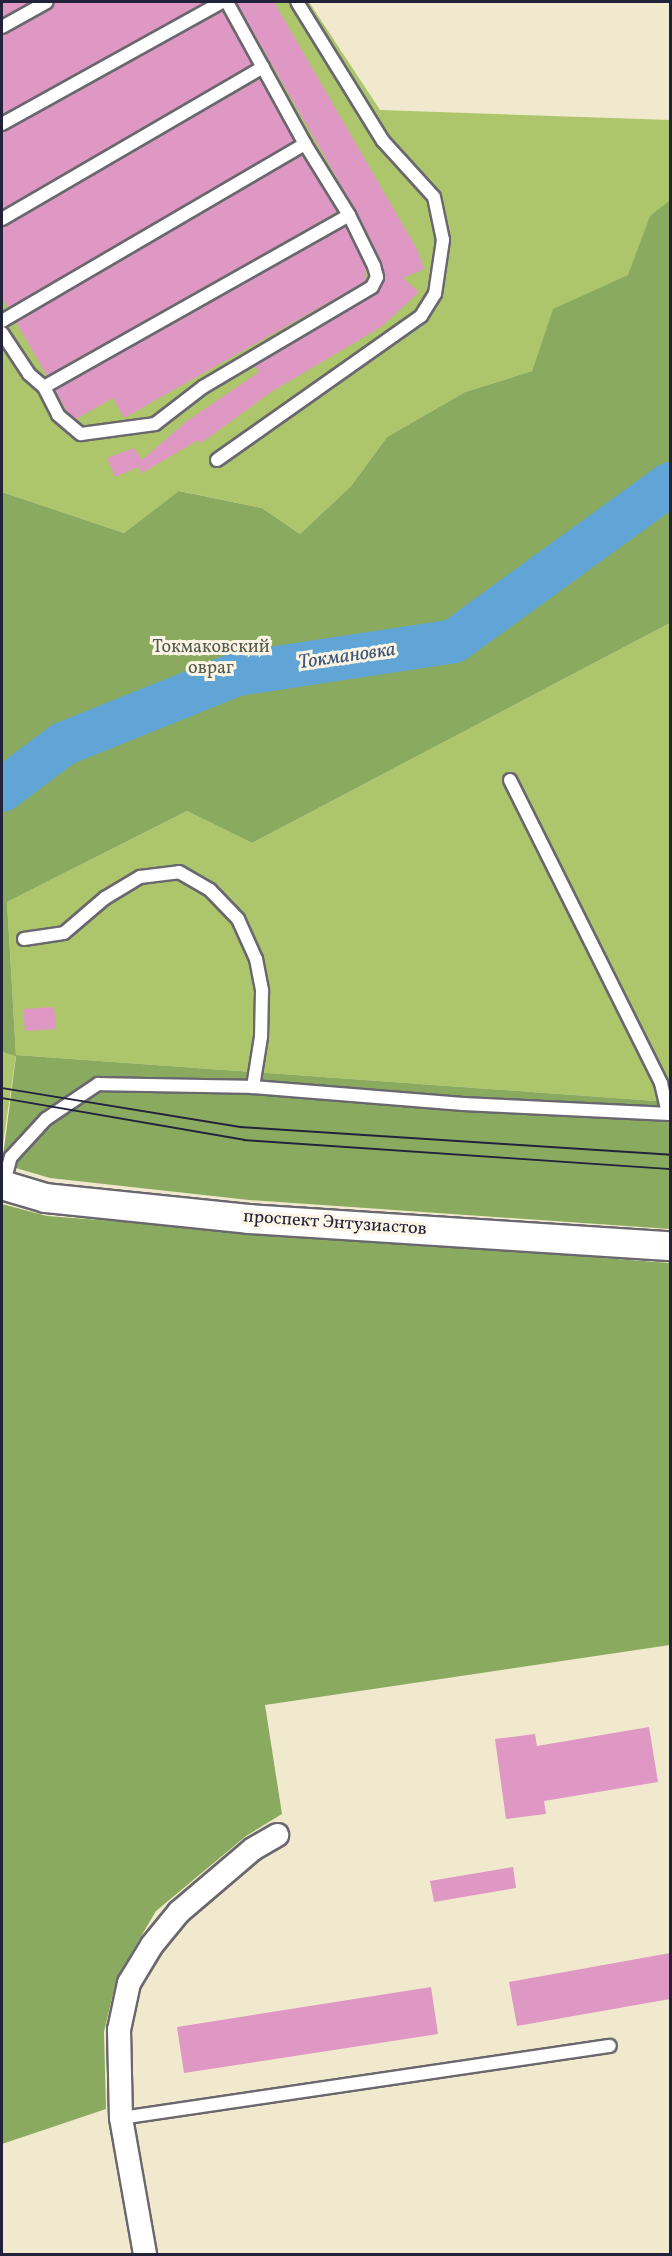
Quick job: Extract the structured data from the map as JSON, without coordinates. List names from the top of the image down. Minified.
{"streets":{"street":["проспект Энтузиастов"]},"water":["Токмановка"],"parks":["Токмаковский овраг"]}
